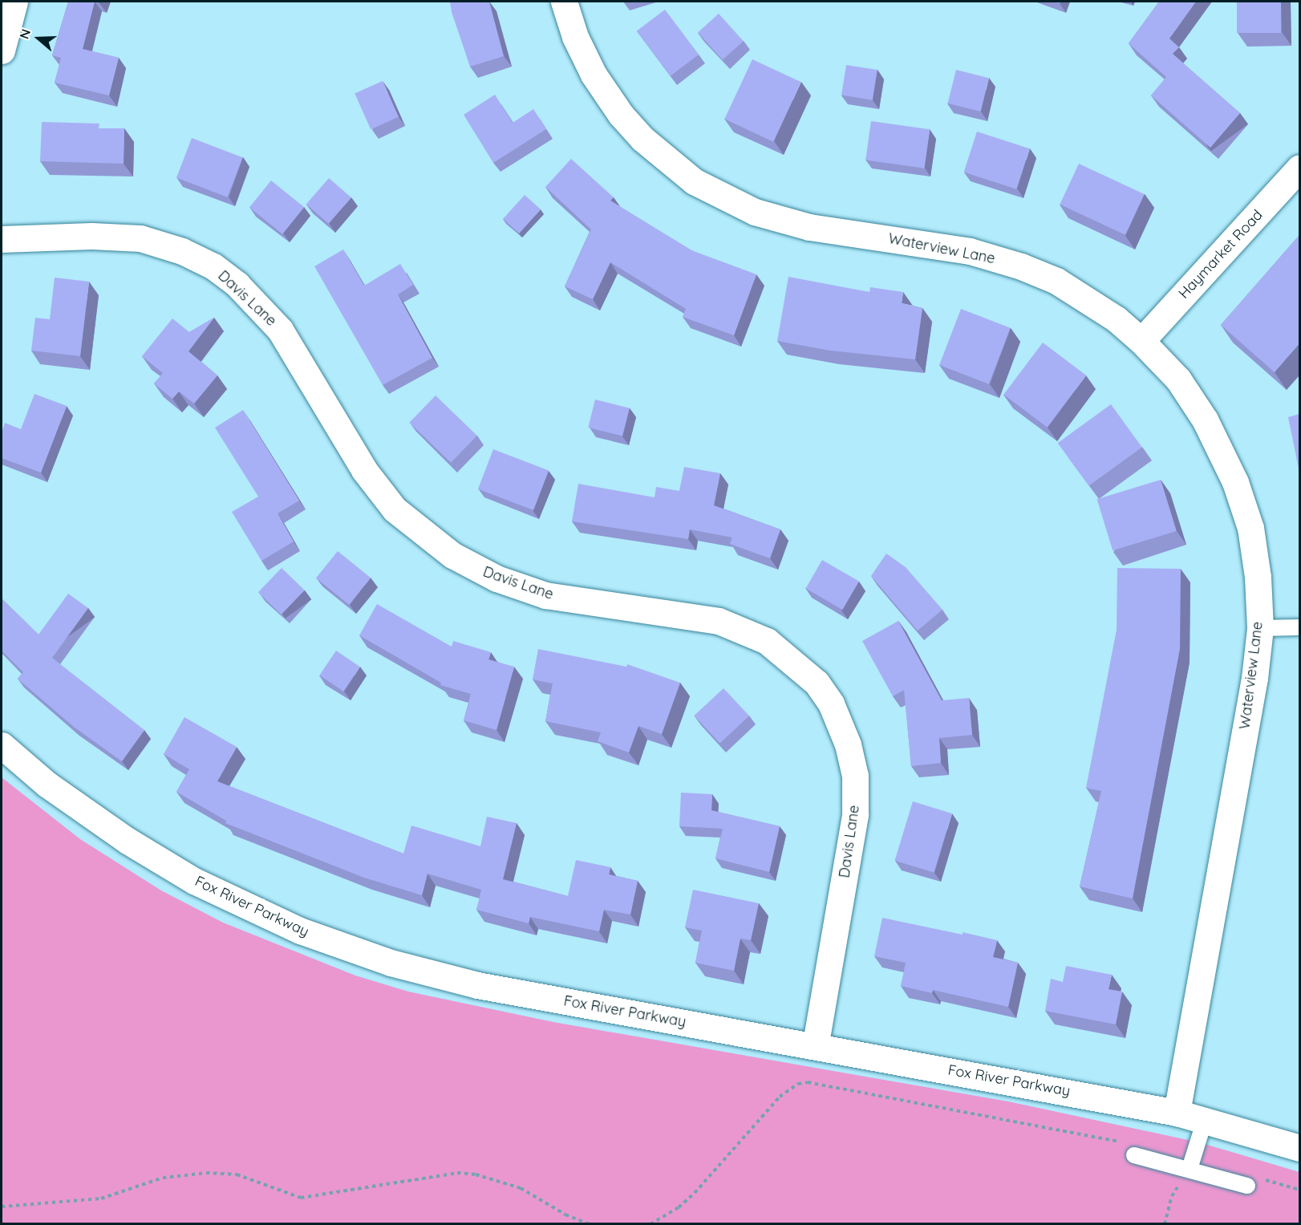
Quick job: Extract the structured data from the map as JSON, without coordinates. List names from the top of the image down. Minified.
{"streets":{"street":["Waterview Lane","Haymarket Road","Davis Lane","Fox River Parkway"]},"crossings":[["Waterview Lane","Haymarket Road"],["Waterview Lane","Fox River Parkway"],["Davis Lane","Fox River Parkway"]],"north":"left"}
